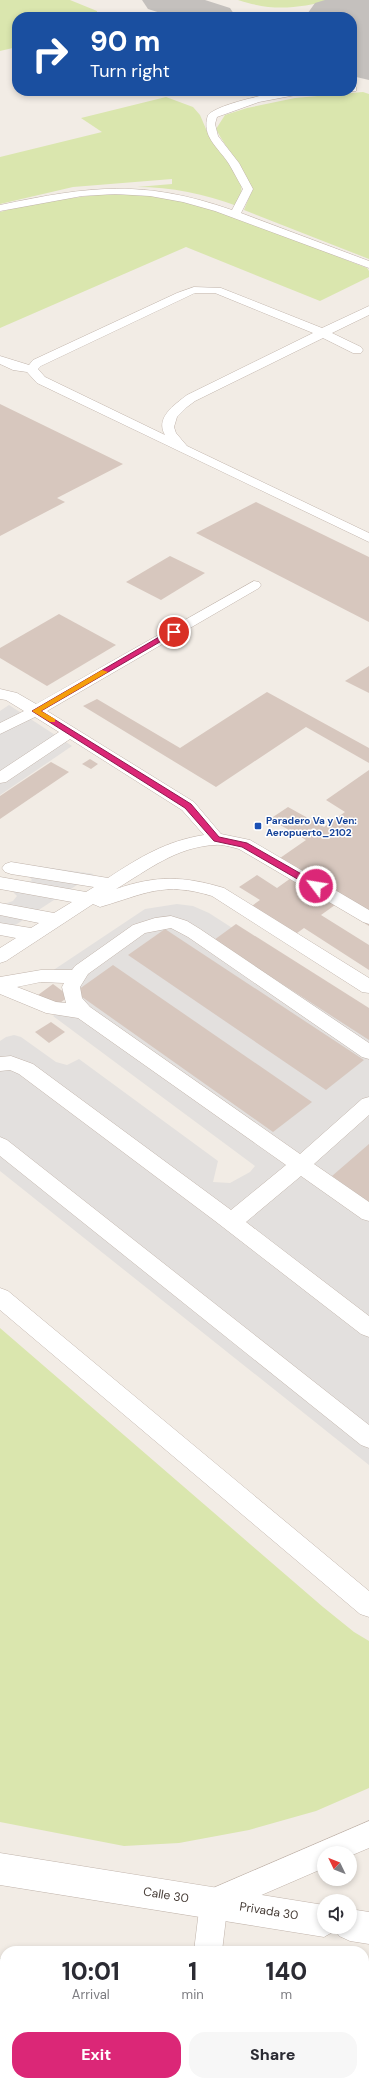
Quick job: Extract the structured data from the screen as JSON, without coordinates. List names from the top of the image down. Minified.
{"streets":{"street":["Calle 30","Privada 30"]},"crossings":[["Calle 30","Privada 30"]],"places":{"transit":["Paradero Va y Ven: Aeropuerto_2102"]},"north":"top left","page":{"turn":["90 m","Turn right"],"eta":["10:01","Arrival","1","min","140","m"],"buttons":["Exit","Share"]}}
